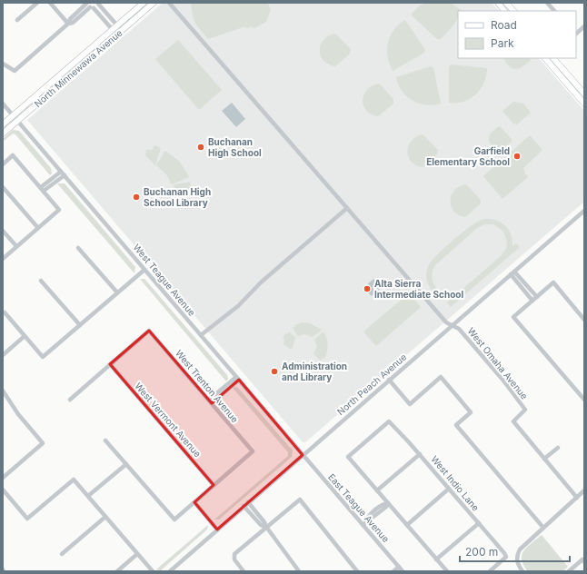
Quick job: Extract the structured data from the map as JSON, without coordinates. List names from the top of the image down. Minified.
{"streets":{"main road":["North Minnewawa Avenue"],"street":["West Teague Avenue","West Omaha Avenue","North Peach Avenue","West Trenton Avenue","West Vermont Avenue","West Indio Lane","East Teague Avenue"]},"crossings":[["North Minnewawa Avenue","West Teague Avenue"],["West Teague Avenue","North Peach Avenue"],["West Teague Avenue","East Teague Avenue"],["West Omaha Avenue","North Peach Avenue"],["North Peach Avenue","East Teague Avenue"],["West Trenton Avenue","West Vermont Avenue"]],"places":["Buchanan High School","Garfield Elementary School","Buchanan High School Library","Alta Sierra Intermediate School","Administration and Library"],"legend":["Road","Park"],"scale_bar":"200 m"}
